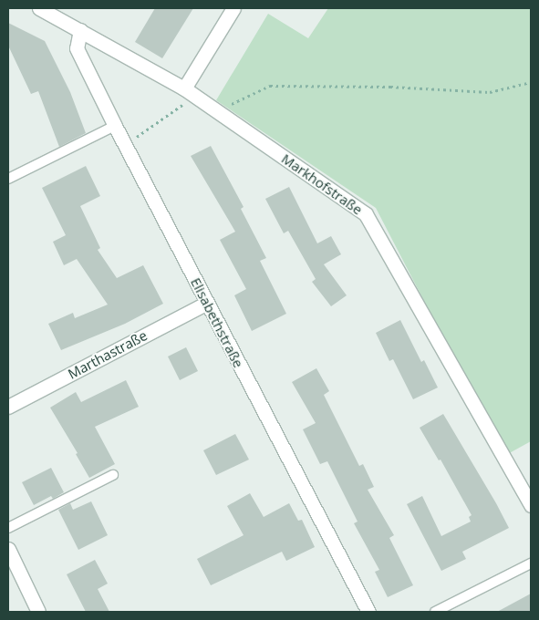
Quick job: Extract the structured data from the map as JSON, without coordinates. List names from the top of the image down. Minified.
{"streets":{"street":["Markhofstraße","Elisabethstraße","Marthastraße"]},"crossings":[["Markhofstraße","Elisabethstraße"],["Elisabethstraße","Marthastraße"]]}
